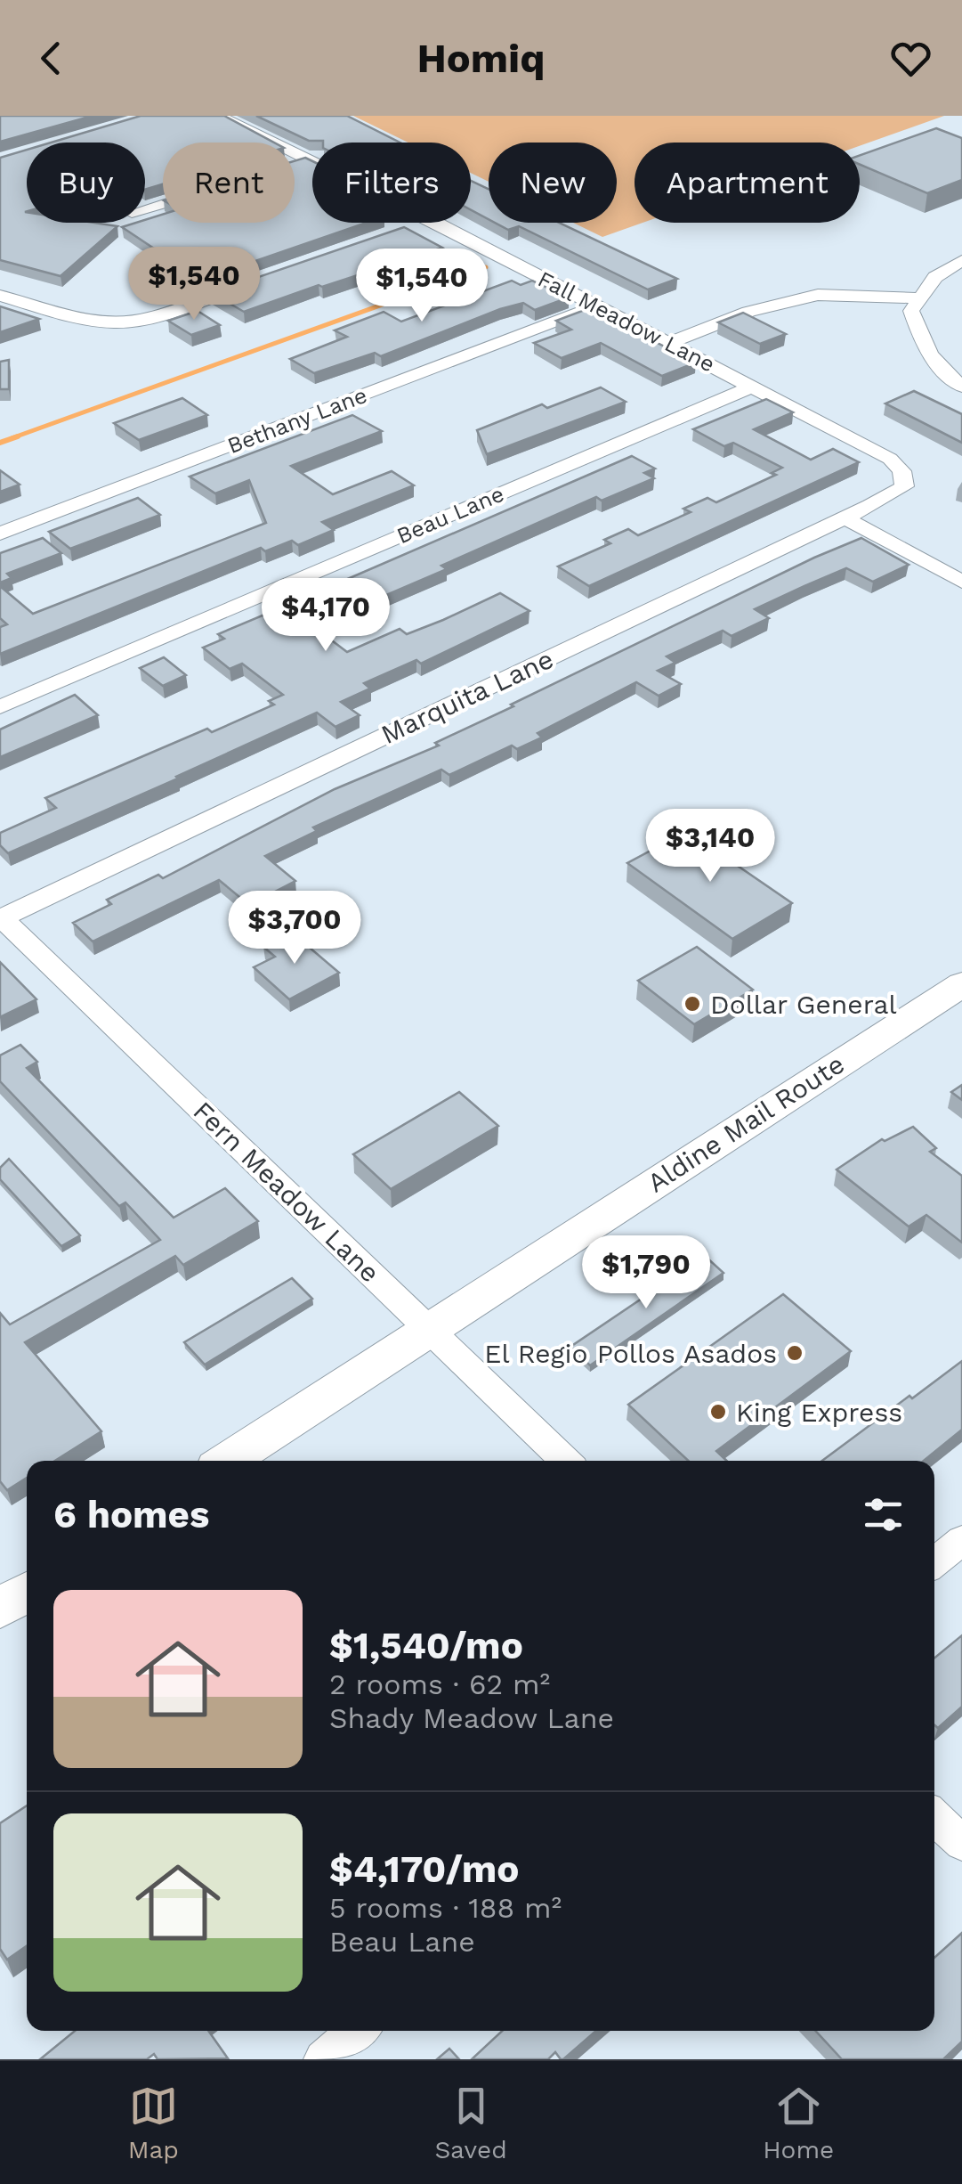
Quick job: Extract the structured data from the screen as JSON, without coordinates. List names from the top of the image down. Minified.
{"streets":{"main road":["Aldine Mail Route"],"street":["Fall Meadow Lane","Bethany Lane","Beau Lane","Marquita Lane","Fern Meadow Lane"]},"crossings":[["Fall Meadow Lane","Bethany Lane"],["Fall Meadow Lane","Beau Lane"],["Fall Meadow Lane","Marquita Lane"],["Marquita Lane","Fern Meadow Lane"],["Aldine Mail Route","Fern Meadow Lane"]],"places":["Dollar General","El Regio Pollos Asados","King Express"],"page":{"header":"Homiq","chip":["Buy","Rent","Filters","New","Apartment"],"price":["$1,540","$1,540","$4,170","$3,140","$3,700","$1,790"],"heading":"6 homes","list":[{"name":"$1,540/mo","note":"2 rooms · 62 m² · Shady Meadow Lane"},{"name":"$4,170/mo","note":"5 rooms · 188 m² · Beau Lane"}],"tabs":["Map","Saved","Home"]}}
